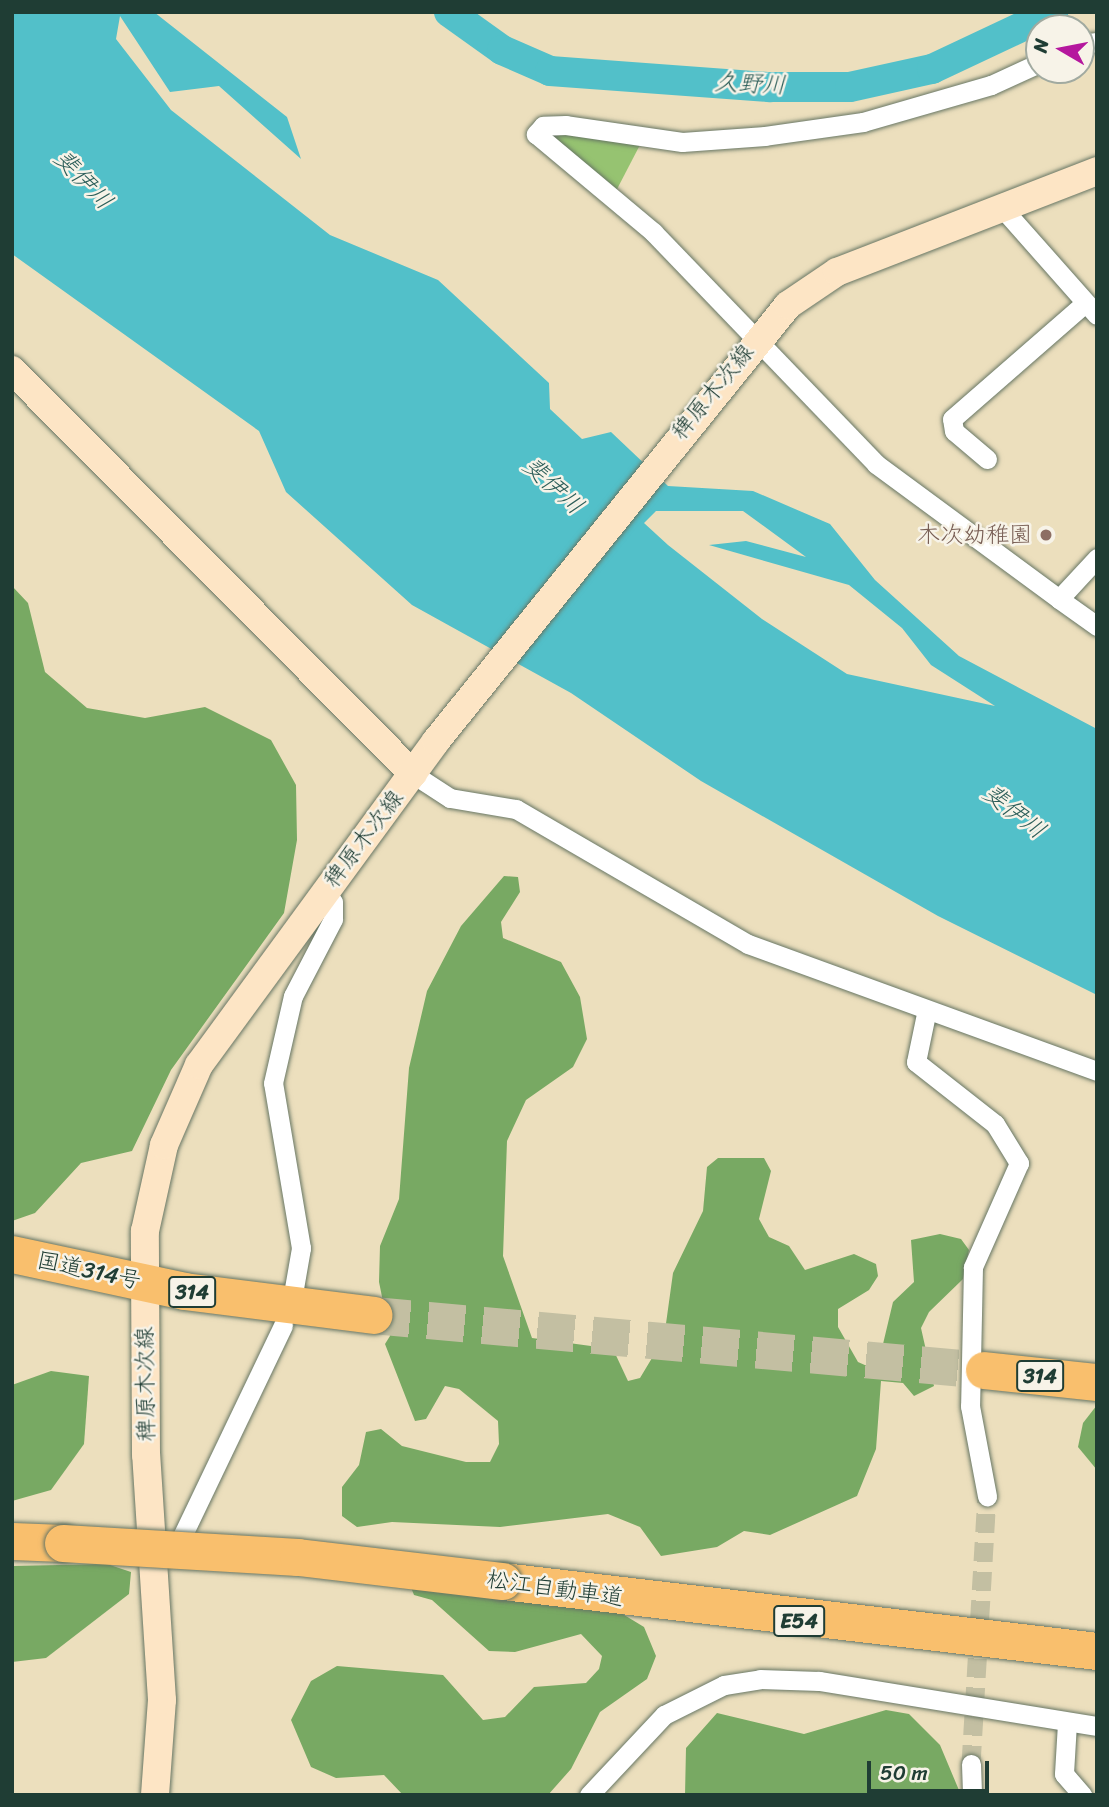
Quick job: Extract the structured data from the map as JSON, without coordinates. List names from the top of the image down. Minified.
{"streets":{"highway":["国道314号","314","松江自動車道","E54"],"main road":["稗原木次線"]},"crossings":[["稗原木次線","国道314号"]],"water":["久野川","斐伊川"],"places":["木次幼稚園"],"scale_bar":"50 m","north":"left"}
